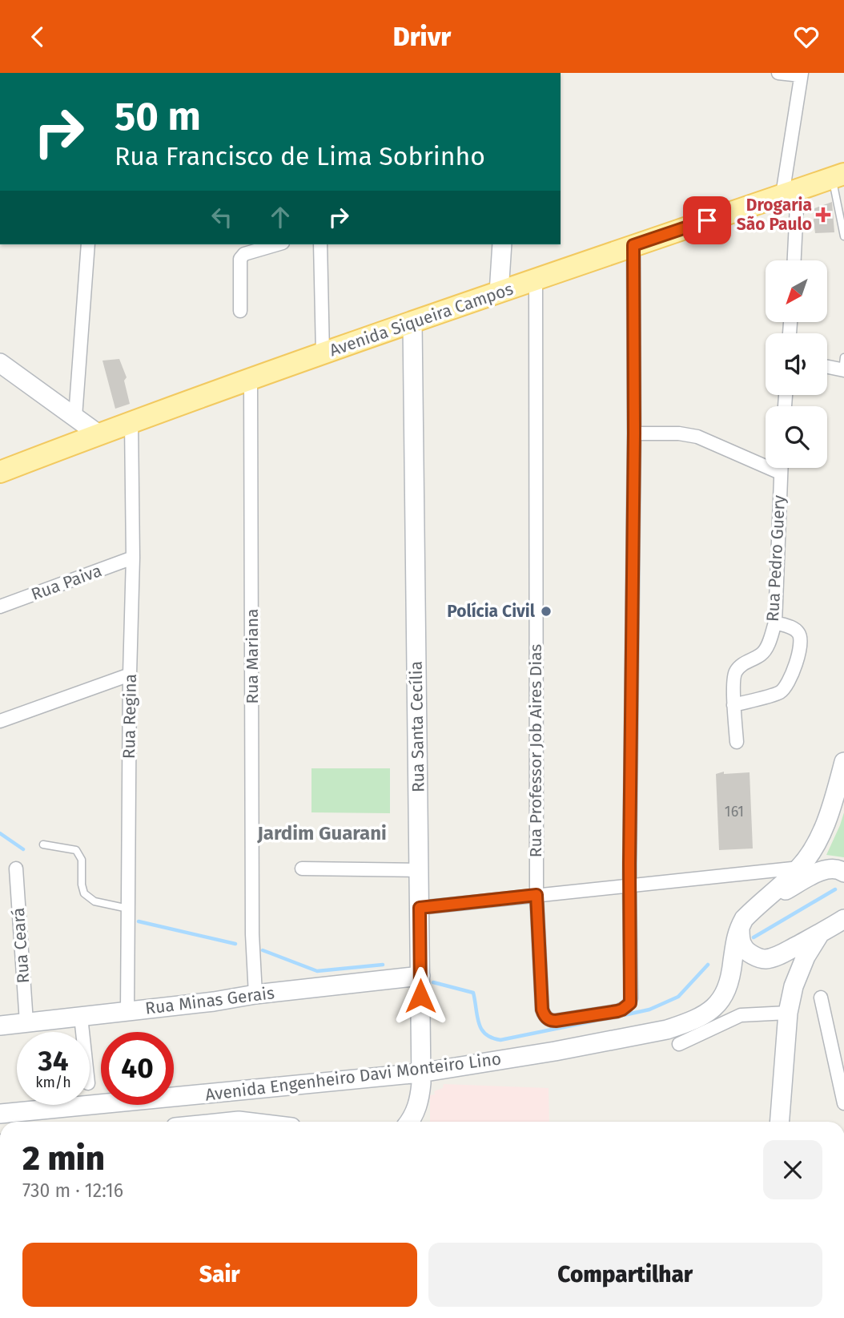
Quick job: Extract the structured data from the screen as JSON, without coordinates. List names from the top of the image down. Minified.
{"streets":{"main road":["Avenida Siqueira Campos"],"street":["Rua Pedro Guery","Rua Paiva","Rua Mariana","Rua Regina","Rua Santa Cecília","Rua Professor Job Aires Dias","Rua Ceará","Rua Minas Gerais","Avenida Engenheiro Davi Monteiro Lino"]},"crossings":[["Avenida Siqueira Campos","Rua Mariana"],["Avenida Siqueira Campos","Rua Regina"],["Avenida Siqueira Campos","Rua Santa Cecília"],["Avenida Siqueira Campos","Rua Professor Job Aires Dias"],["Rua Paiva","Rua Regina"],["Rua Mariana","Rua Minas Gerais"],["Rua Regina","Rua Minas Gerais"],["Rua Santa Cecília","Rua Minas Gerais"],["Rua Santa Cecília","Avenida Engenheiro Davi Monteiro Lino"],["Rua Ceará","Rua Minas Gerais"]],"districts":["Jardim Guarani"],"places":{"health":["Drogaria São Paulo"],"other":["Polícia Civil"]},"house_numbers":["161"],"north":"bottom left","page":{"header":"Drivr","turn":["50 m","Rua Francisco de Lima Sobrinho"],"speed":"34 km/h","limit":"40","heading":["2 min","730 m · 12:16"],"buttons":["Sair","Compartilhar"]}}
